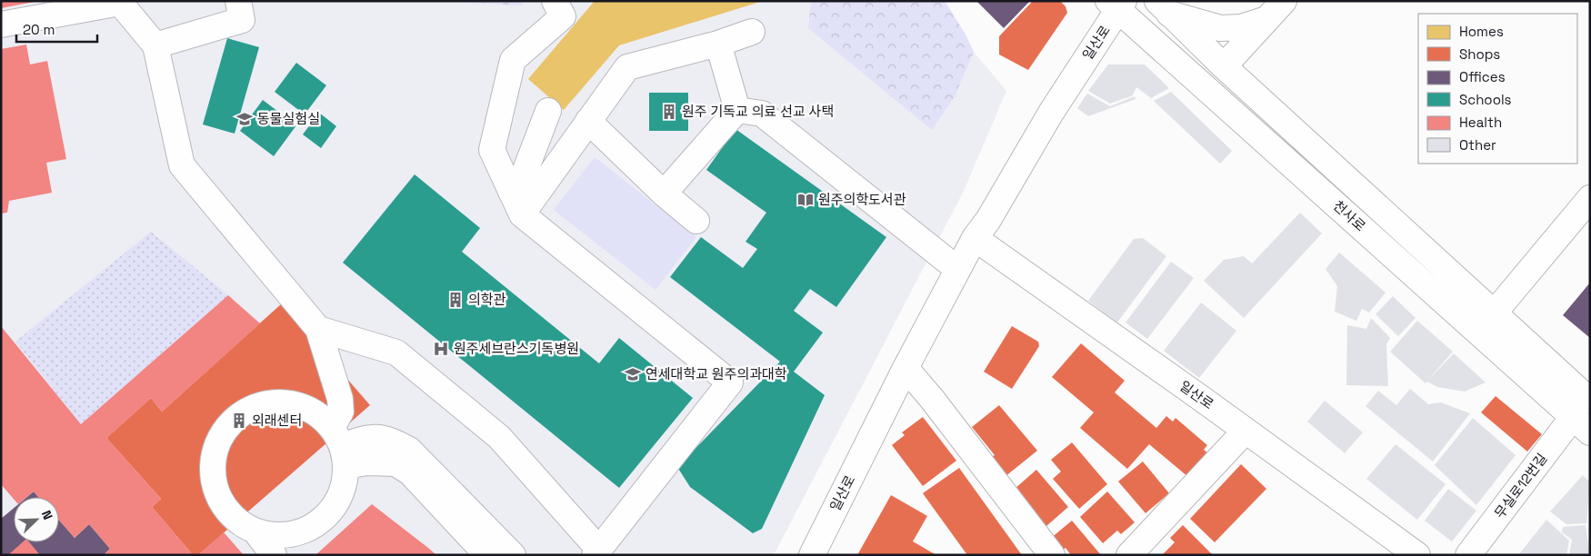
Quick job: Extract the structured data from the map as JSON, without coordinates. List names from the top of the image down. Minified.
{"streets":{"street":["일산로","천사로","무실로12번길"]},"crossings":[["일산로","천사로"],["천사로","무실로12번길"]],"places":{"building":["원주 기독교 의료 선교 사택","의학관","외래센터"],"school or university":["동물실험실","연세대학교 원주의과대학"],"library":["원주의학도서관"],"hospital":["원주세브란스기독병원"]},"legend":["Homes","Shops","Offices","Schools","Health","Other"],"scale_bar":"20 m","north":"top right"}
